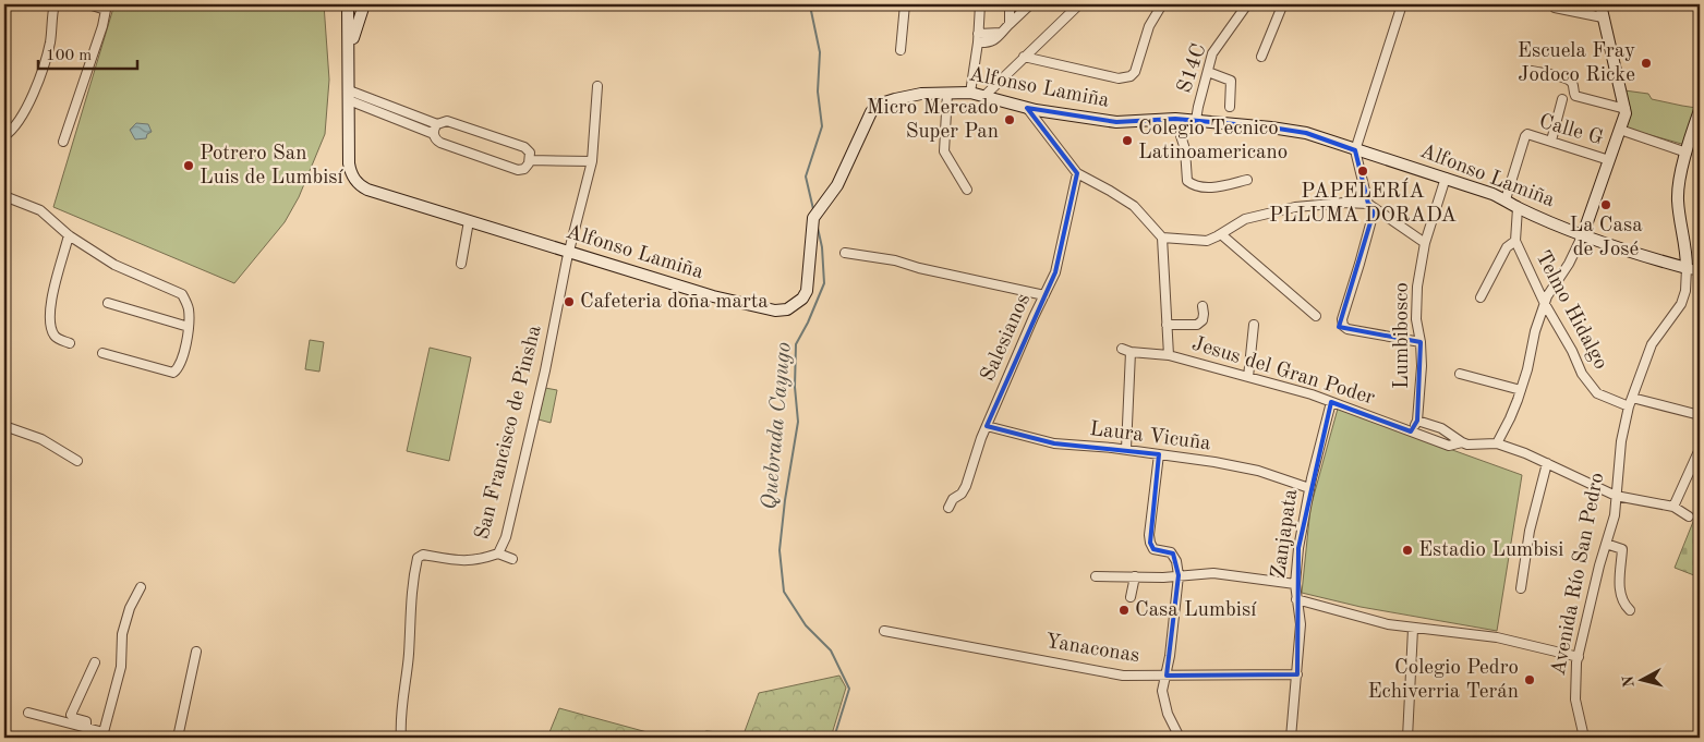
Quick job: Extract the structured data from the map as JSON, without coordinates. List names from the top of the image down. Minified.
{"streets":{"street":["S14C","Alfonso Lamiña","Calle G","Telmo Hidalgo","Lumbibosco","Salesianos","Jesus del Gran Poder","San Francisco de Pinsha","Laura Vicuña","Zanjapata","Avenida Río San Pedro","Yanaconas"]},"crossings":[["S14C","Alfonso Lamiña"],["Alfonso Lamiña","Calle G"],["Alfonso Lamiña","Telmo Hidalgo"],["Alfonso Lamiña","Lumbibosco"],["Alfonso Lamiña","San Francisco de Pinsha"],["Alfonso Lamiña","Avenida Río San Pedro"],["Telmo Hidalgo","Avenida Río San Pedro"],["Lumbibosco","Jesus del Gran Poder"],["Salesianos","Laura Vicuña"],["Jesus del Gran Poder","Zanjapata"],["Jesus del Gran Poder","Avenida Río San Pedro"],["Laura Vicuña","Zanjapata"],["Zanjapata","Yanaconas"]],"water":["Quebrada Cayugo"],"places":["Escuela Fray Jodoco Ricke","Micro Mercado Super Pan","Colegio Tecnico Latinoamericano","Potrero San Luis de Lumbisí","PAPELERÍA PLLUMA DORADA","La Casa de José","Cafeteria doña marta","Estadio Lumbisi","Casa Lumbisí","Colegio Pedro Echiverria Terán"],"scale_bar":"100 m","north":"left"}
